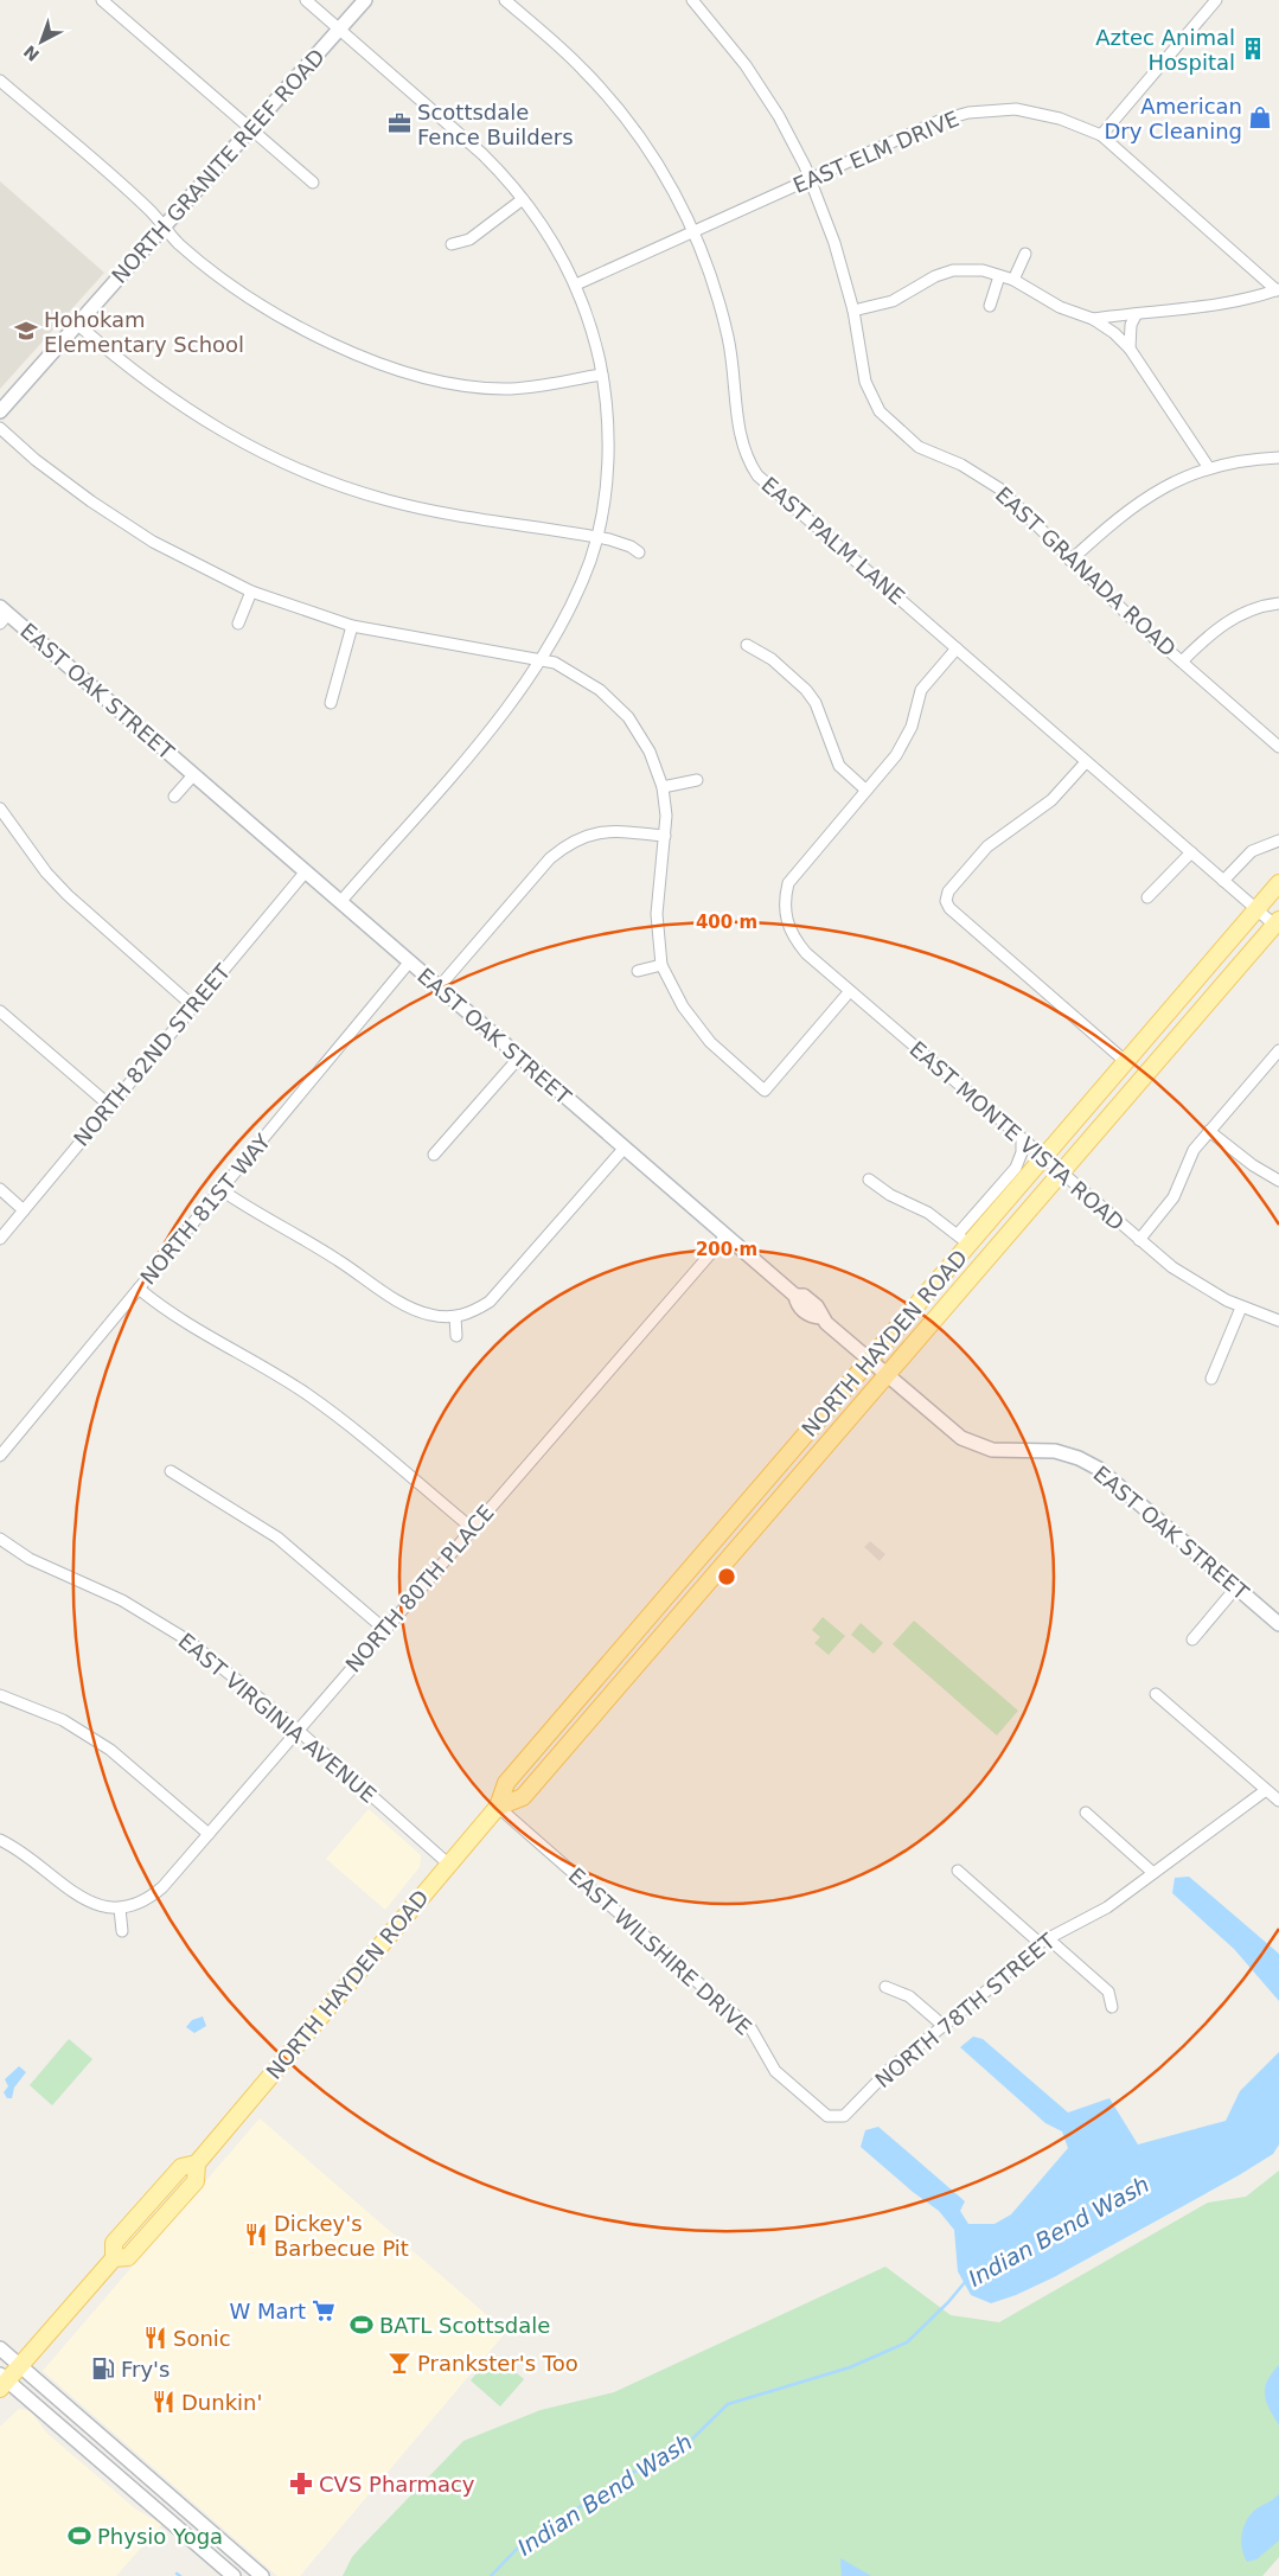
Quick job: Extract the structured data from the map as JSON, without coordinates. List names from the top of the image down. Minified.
{"streets":{"main road":["NORTH HAYDEN ROAD"],"street":["EAST ELM DRIVE","NORTH GRANITE REEF ROAD","EAST PALM LANE","EAST GRANADA ROAD","EAST OAK STREET","NORTH 82ND STREET","EAST MONTE VISTA ROAD","NORTH 81ST WAY","NORTH 80TH PLACE","EAST VIRGINIA AVENUE","EAST WILSHIRE DRIVE","NORTH 78TH STREET"]},"crossings":[["EAST ELM DRIVE","EAST PALM LANE"],["EAST ELM DRIVE","EAST GRANADA ROAD"],["EAST PALM LANE","NORTH HAYDEN ROAD"],["EAST OAK STREET","NORTH 82ND STREET"],["EAST OAK STREET","NORTH 81ST WAY"],["EAST OAK STREET","NORTH HAYDEN ROAD"],["EAST OAK STREET","NORTH 80TH PLACE"],["EAST MONTE VISTA ROAD","NORTH HAYDEN ROAD"],["NORTH HAYDEN ROAD","EAST VIRGINIA AVENUE"],["NORTH HAYDEN ROAD","EAST WILSHIRE DRIVE"],["NORTH 80TH PLACE","EAST VIRGINIA AVENUE"],["EAST WILSHIRE DRIVE","NORTH 78TH STREET"]],"water":["Indian Bend Wash"],"places":{"building":["Aztec Animal Hospital"],"shop":["American Dry Cleaning"],"office":["Scottsdale Fence Builders"],"school or university":["Hohokam Elementary School"],"restaurant":["Dickey's Barbecue Pit","Sonic","Dunkin'"],"supermarket":["W Mart"],"sports":["BATL Scottsdale","Physio Yoga"],"bar":["Prankster's Too"],"fuel station":["Fry's"],"pharmacy":["CVS Pharmacy"]},"north":"bottom left","rings":["400 m","200 m"]}
